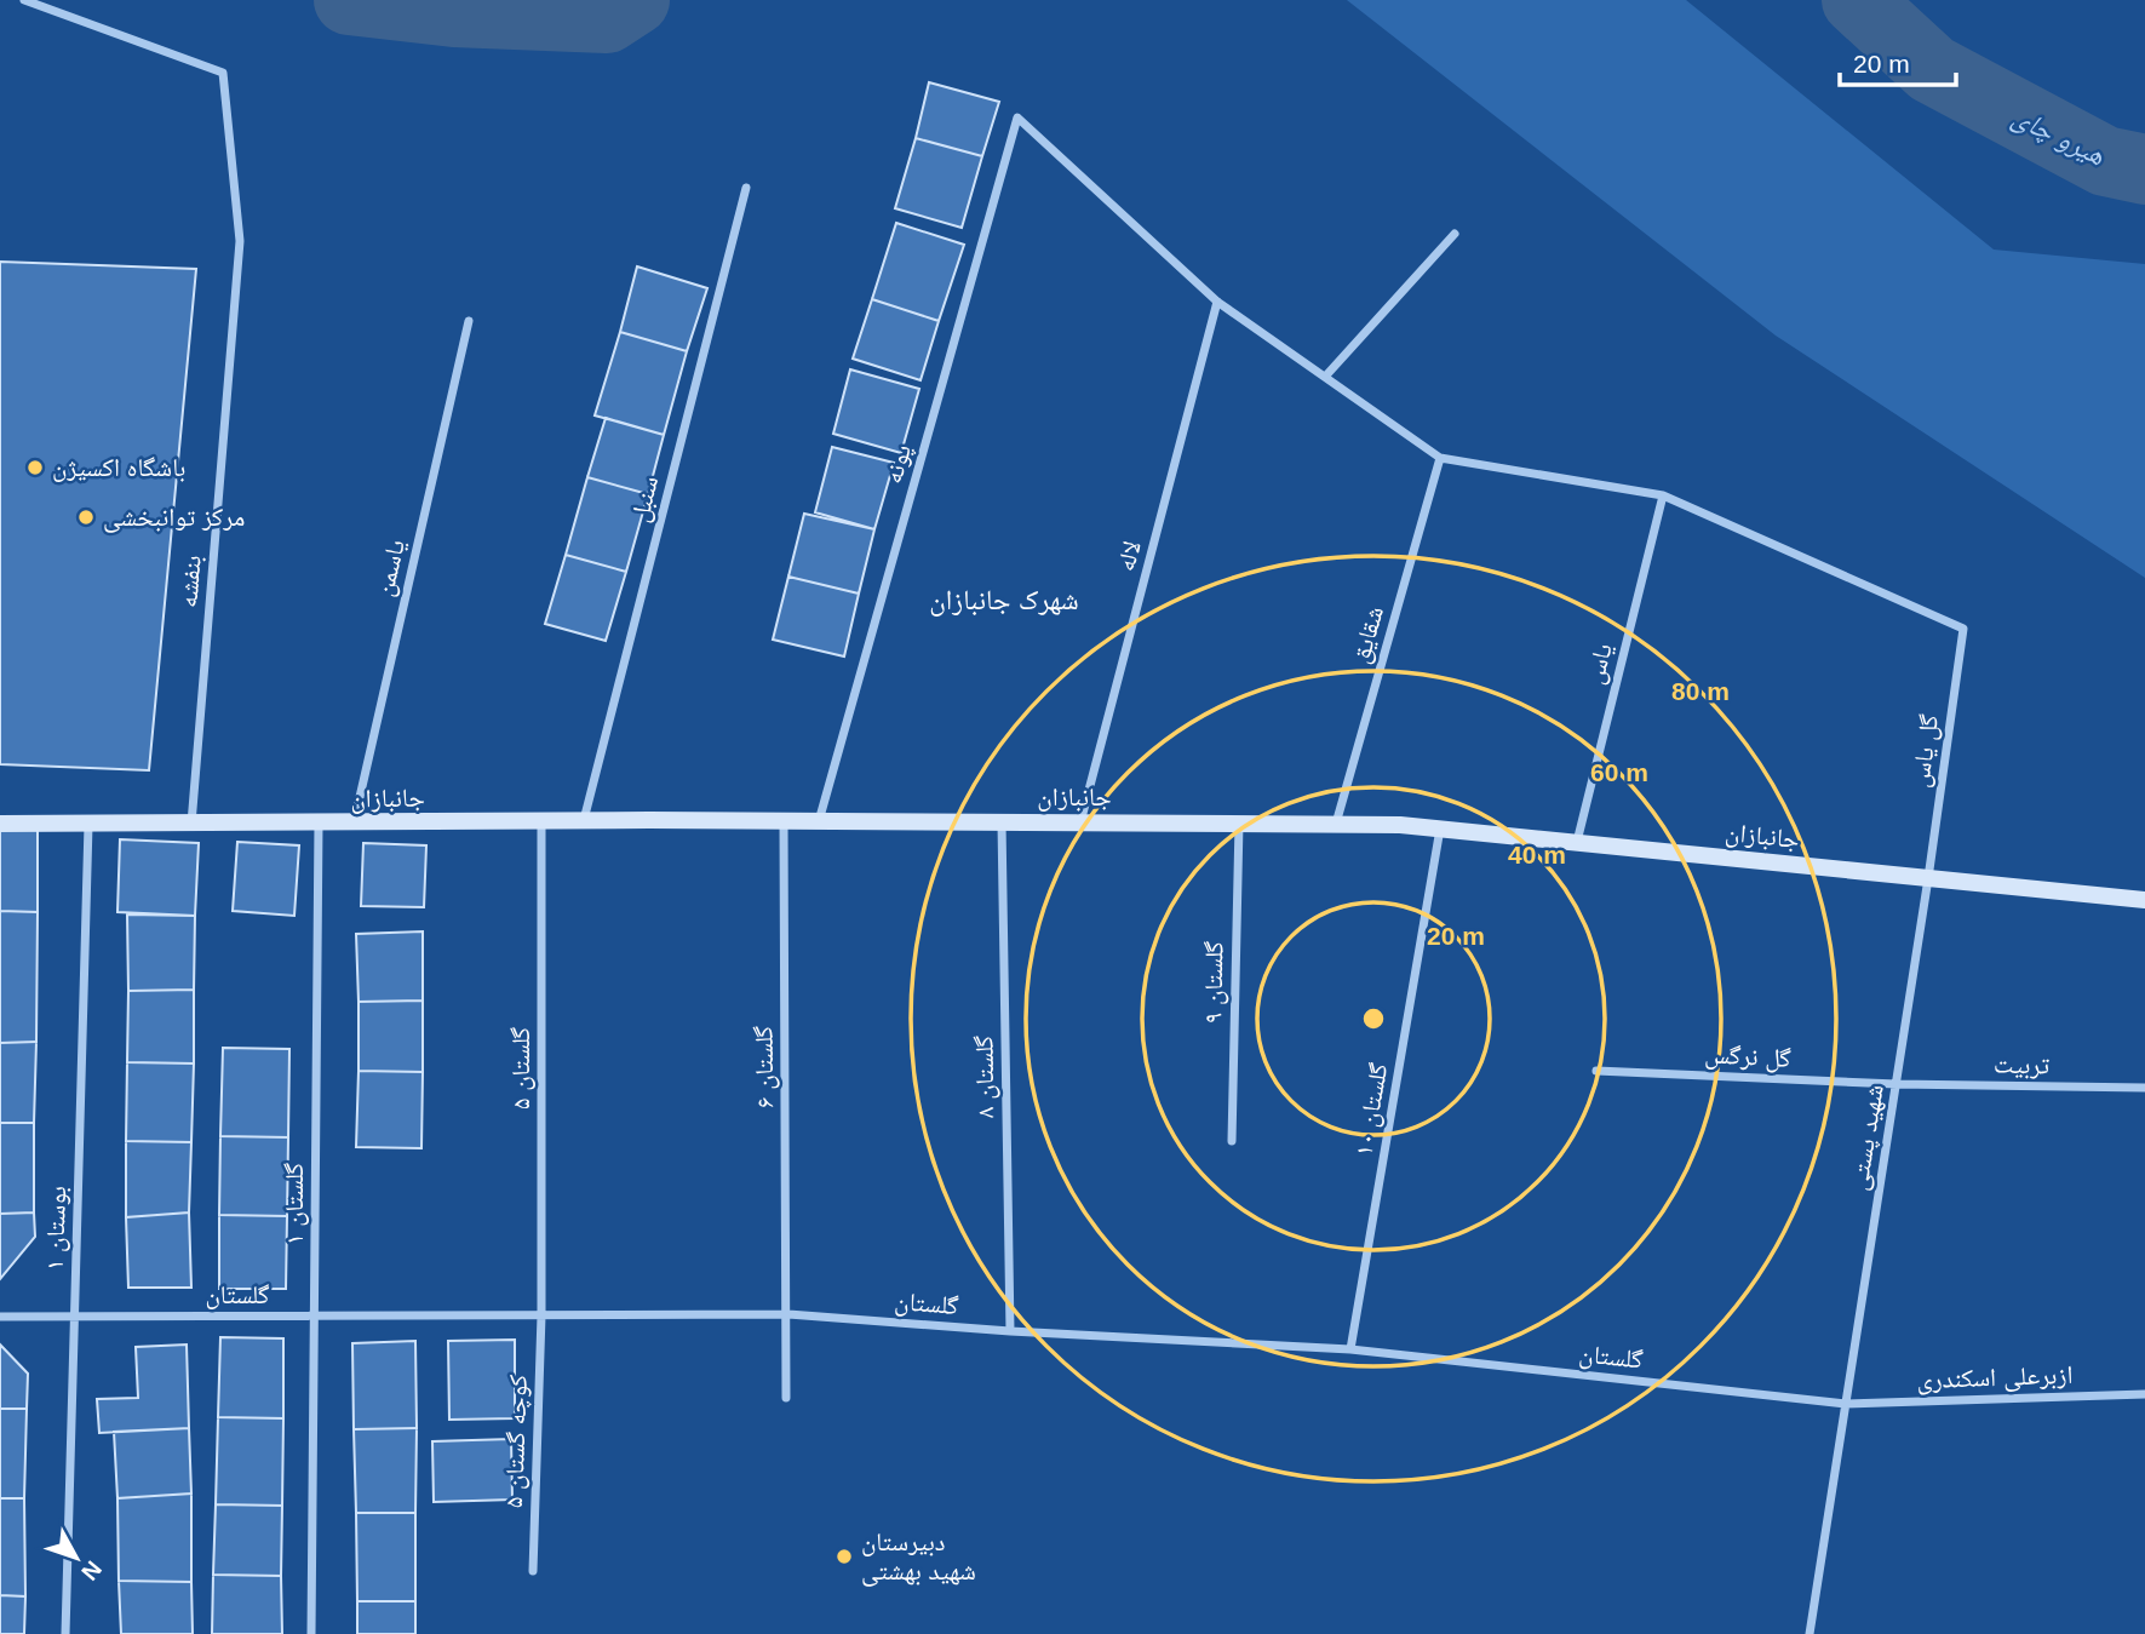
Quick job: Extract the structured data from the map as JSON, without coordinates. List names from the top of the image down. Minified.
{"streets":{"street":["پونه","سنبل","لاله","یاسمن","بنفشه","شقایق","یاس","گل یاس","جانبازان","گلستان ۹","گل نرگس","تربیت","گلستان ۶","گلستان ۵","گلستان ۸","گلستان ۱۰","شهید پستی","گلستان ۱","بوستان ۱","گلستان","ازبرعلی اسکندری","کوچه گستان ۵"]},"crossings":[["پونه","لاله"],["پونه","جانبازان"],["سنبل","جانبازان"],["لاله","جانبازان"],["یاسمن","جانبازان"],["بنفشه","جانبازان"],["شقایق","جانبازان"],["یاس","گل یاس"],["یاس","جانبازان"],["گل یاس","جانبازان"],["گل یاس","شهید پستی"],["جانبازان","گلستان ۹"],["جانبازان","گلستان ۶"],["جانبازان","گلستان ۵"],["جانبازان","گلستان ۸"],["جانبازان","گلستان ۱۰"],["جانبازان","شهید پستی"],["جانبازان","گلستان ۱"],["جانبازان","بوستان ۱"],["گل نرگس","تربیت"],["گل نرگس","شهید پستی"],["تربیت","شهید پستی"],["گلستان ۶","گلستان"],["گلستان ۵","گلستان"],["گلستان ۵","کوچه گستان ۵"],["گلستان ۸","گلستان"],["گلستان ۱۰","گلستان"],["شهید پستی","گلستان"],["شهید پستی","ازبرعلی اسکندری"],["گلستان ۱","گلستان"],["بوستان ۱","گلستان"],["گلستان","ازبرعلی اسکندری"],["گلستان","کوچه گستان ۵"]],"districts":["شهرک جانبازان"],"water":["هیرو چای"],"places":["باشگاه اکسیژن","مرکز توانبخشی","دبیرستان شهید بهشتی"],"scale_bar":"20 m","north":"bottom right","rings":["80 m","60 m","40 m","20 m"]}
